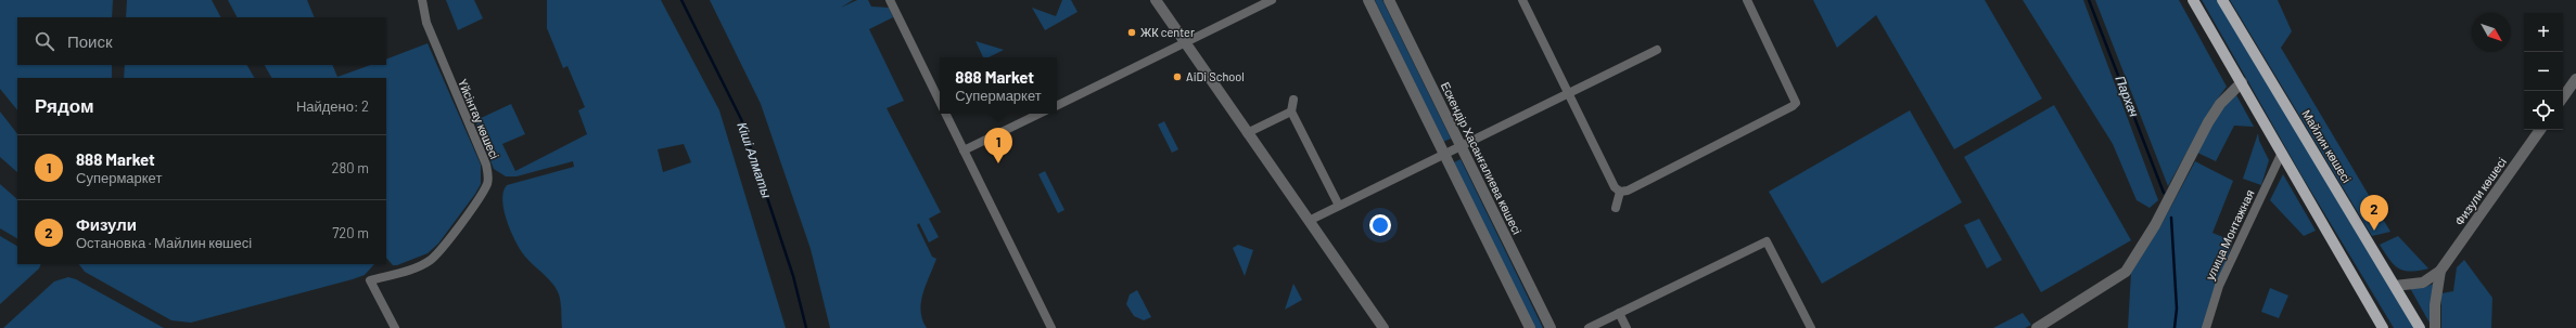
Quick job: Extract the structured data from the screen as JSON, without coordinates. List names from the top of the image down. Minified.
{"streets":{"main road":["Майлин көшесі"],"street":["Үйсінтау көшесі","Ескендір Хасанғалиева көшесі","Физули көшесі","улица Монтажная"]},"water":["Пархач","Кіші Алматы"],"places":["ЖК center","AiDi School"],"north":"bottom right","page":{"map_buttons":["+","−"],"search":"Поиск","popup":["888 Market","Супермаркет"],"heading":["Рядом","Найдено: 2"],"pins":["1","2"],"list":[{"mark":"1","name":"888 Market","note":"Супермаркет","value":"280 m"},{"mark":"2","name":"Физули","note":"Остановка · Майлин көшесі","value":"720 m"}]}}
